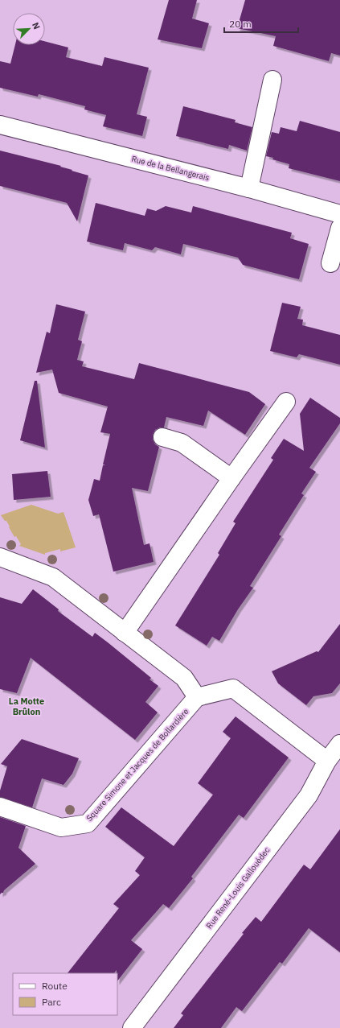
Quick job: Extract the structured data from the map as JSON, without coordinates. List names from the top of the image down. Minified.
{"streets":{"street":["Rue de la Bellangerais","Square Simone et Jacques de Bollardière","Rue René-Louis Gallouédec"]},"districts":["La Motte Brûlon"],"legend":["Route","Parc"],"scale_bar":"20 m","north":"top right"}
